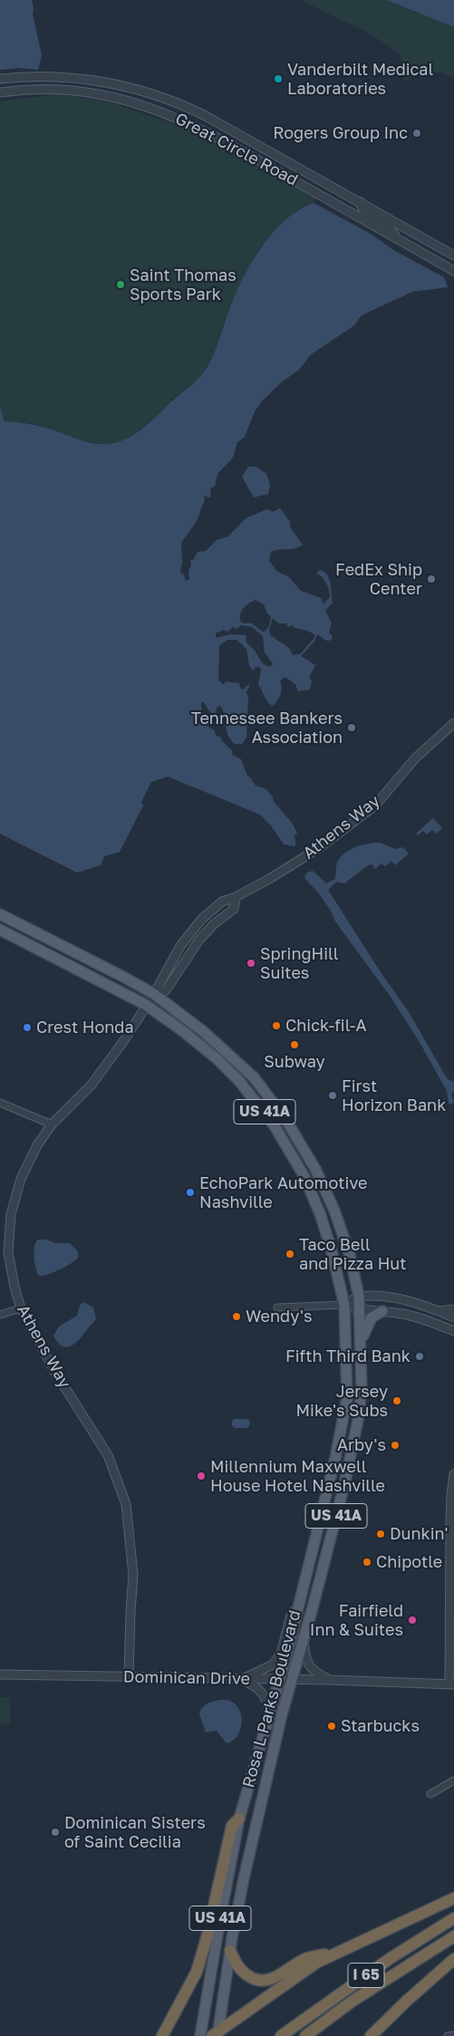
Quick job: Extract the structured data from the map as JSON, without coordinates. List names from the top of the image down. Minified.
{"streets":{"highway":["I 65"],"main road":["US 41A","Rosa L Parks Boulevard"],"street":["Great Circle Road","Athens Way","Dominican Drive"]},"crossings":[["Athens Way","Dominican Drive"],["Athens Way","Rosa L Parks Boulevard"],["Dominican Drive","Rosa L Parks Boulevard"]],"places":["Vanderbilt Medical Laboratories","Rogers Group Inc","Saint Thomas Sports Park","FedEx Ship Center","Tennessee Bankers Association","SpringHill Suites","Chick-fil-A","Crest Honda","Subway","First Horizon Bank","EchoPark Automotive Nashville","Taco Bell and Pizza Hut","Wendy's","Fifth Third Bank","Jersey Mike's Subs","Arby's","Millennium Maxwell House Hotel Nashville","Dunkin'","Chipotle","Fairfield Inn & Suites","Starbucks","Dominican Sisters of Saint Cecilia"]}
